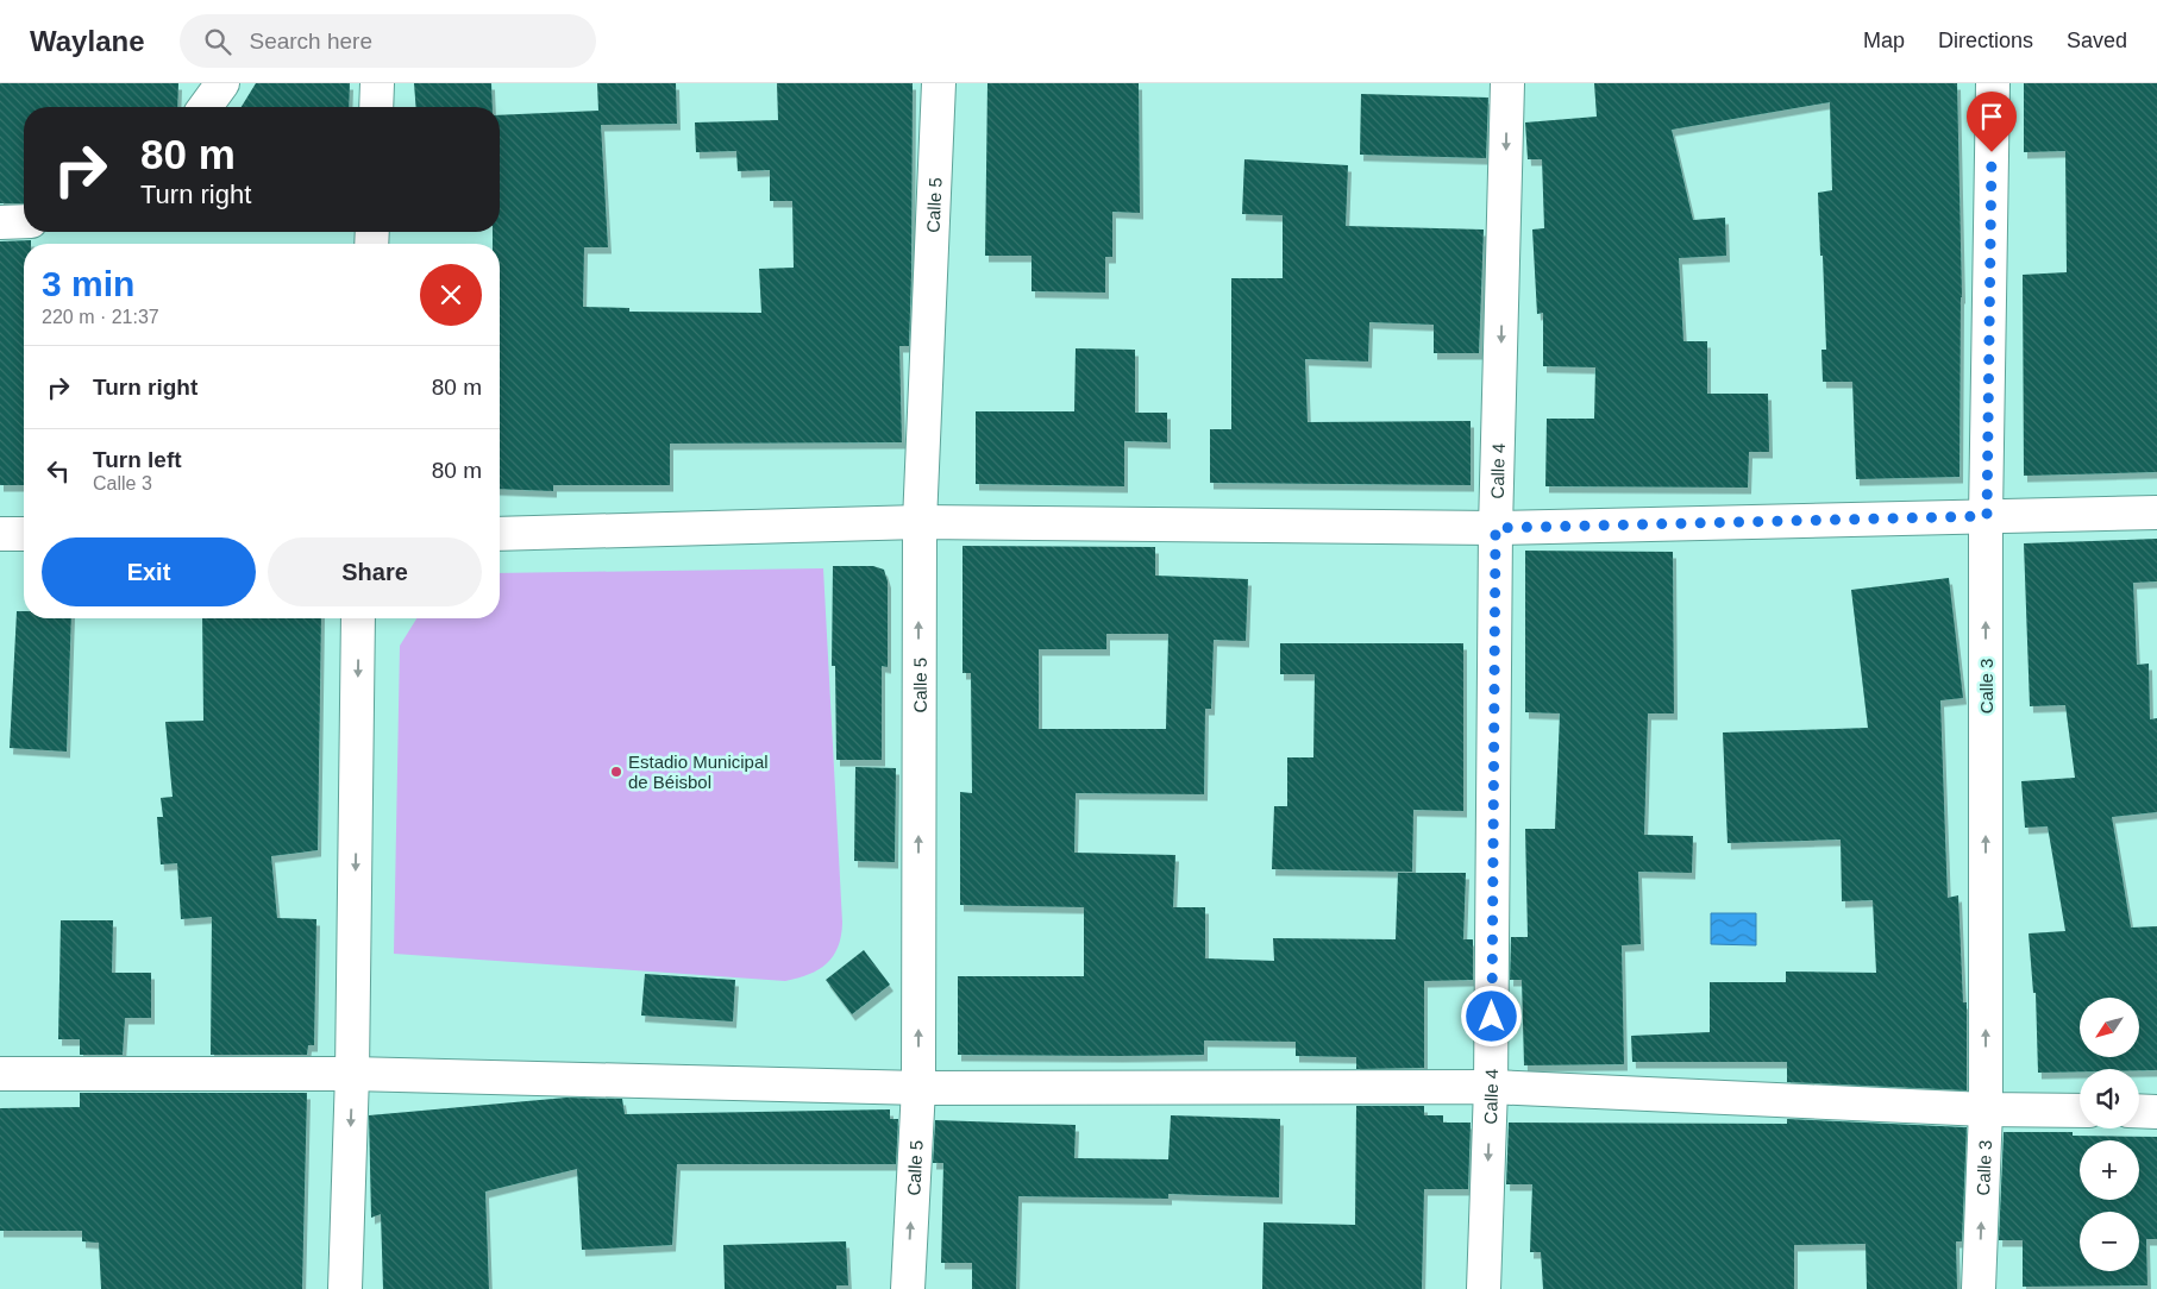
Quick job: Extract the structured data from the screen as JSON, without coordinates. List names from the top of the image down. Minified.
{"streets":{"street":["Calle 5","Calle 4","Calle 3"]},"one_way":["Calle 5","Calle 4","Calle 3"],"places":["Estadio Municipal de Béisbol"],"north":"bottom left","page":{"header":"Waylane","search":"Search here","nav":["Map","Directions","Saved"],"turn":["80 m","Turn right"],"heading":["3 min","220 m · 21:37"],"list":[{"name":"Turn right","value":"80 m"},{"name":"Turn left","note":"Calle 3","value":"80 m"}],"buttons":["Exit","Share"],"map_buttons":["+","−"]}}
